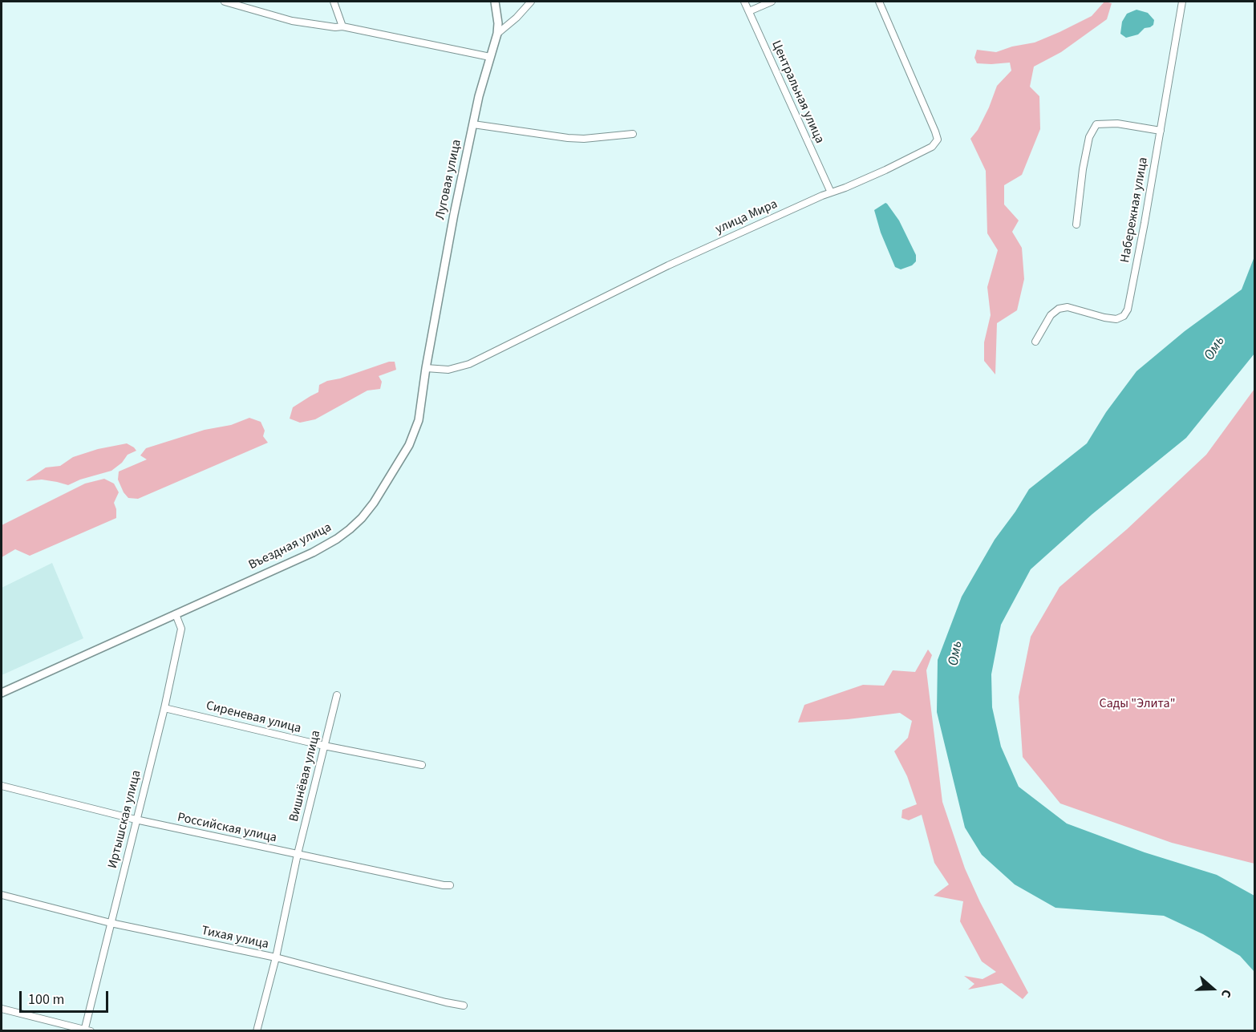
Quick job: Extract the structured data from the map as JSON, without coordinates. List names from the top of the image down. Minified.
{"streets":{"street":["Центральная улица","Луговая улица","Набережная улица","улица Мира","Въездная улица","Сиреневая улица","Вишнёвая улица","Иртышская улица","Российская улица","Тихая улица"]},"crossings":[["Центральная улица","улица Мира"],["Луговая улица","улица Мира"],["Луговая улица","Въездная улица"],["улица Мира","Въездная улица"],["Въездная улица","Иртышская улица"],["Сиреневая улица","Вишнёвая улица"],["Сиреневая улица","Иртышская улица"],["Вишнёвая улица","Российская улица"],["Вишнёвая улица","Тихая улица"],["Иртышская улица","Российская улица"],["Иртышская улица","Тихая улица"]],"water":["Омь"],"parks":["Сады \"Элита\""],"scale_bar":"100 m","north":"right"}
